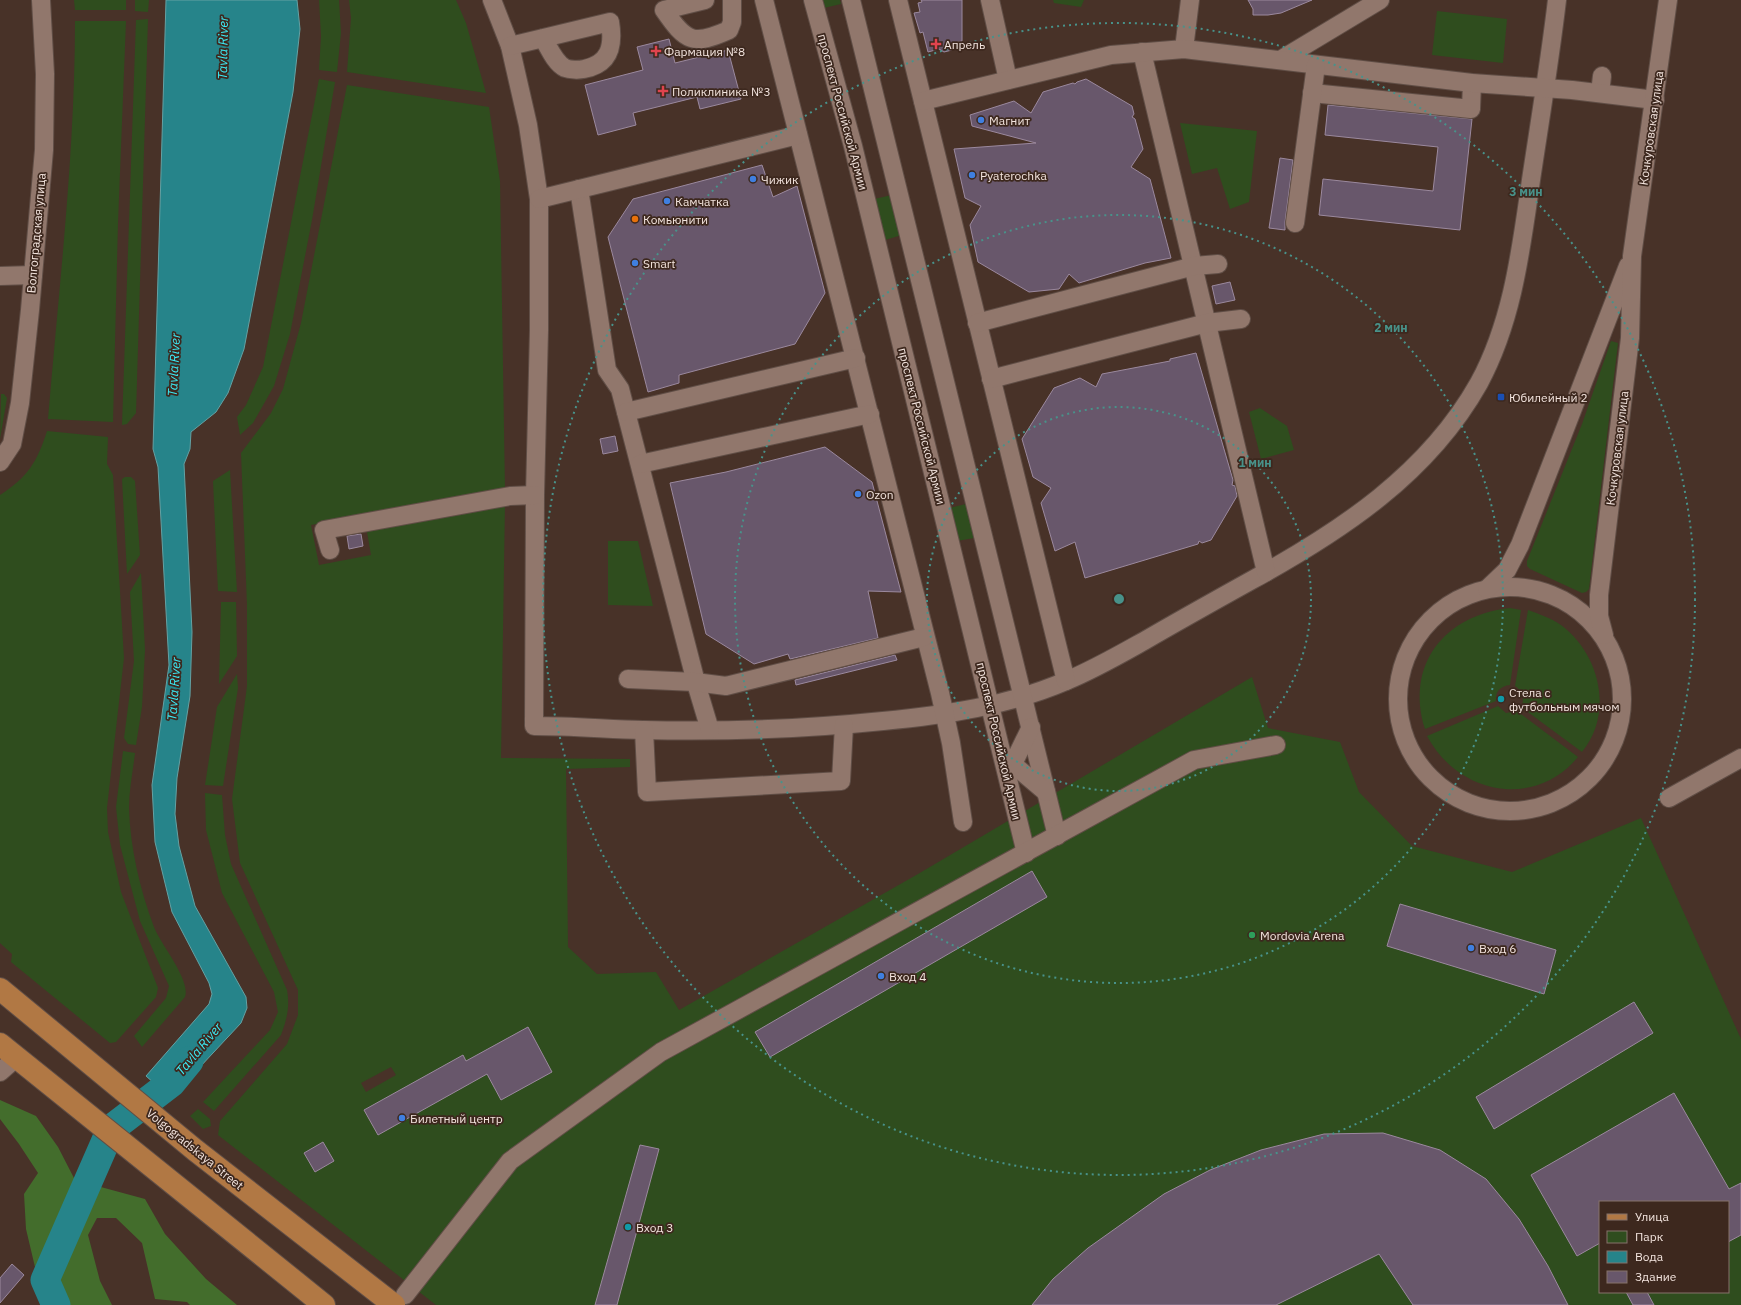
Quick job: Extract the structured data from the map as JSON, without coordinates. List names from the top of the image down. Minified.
{"streets":{"main road":["Volgogradskaya Street"],"street":["проспект Российской Армии","Кочкуровская улица","Волгоградская улица"]},"water":["Tavla River"],"places":{"health":["Апрель","Фармация №8","Поликлиника №3"],"other":["Магнит","Pyaterochka","Чижик","Камчатка","Комьюнити","Smart","Ozon","Стела с футбольным мячом","Mordovia Arena","Вход 6","Вход 4","Билетный центр","Вход 3"],"transit":["Юбилейный 2"]},"legend":["Улица","Парк","Вода","Здание"],"rings":["3 мин","2 мин","1 мин"]}
